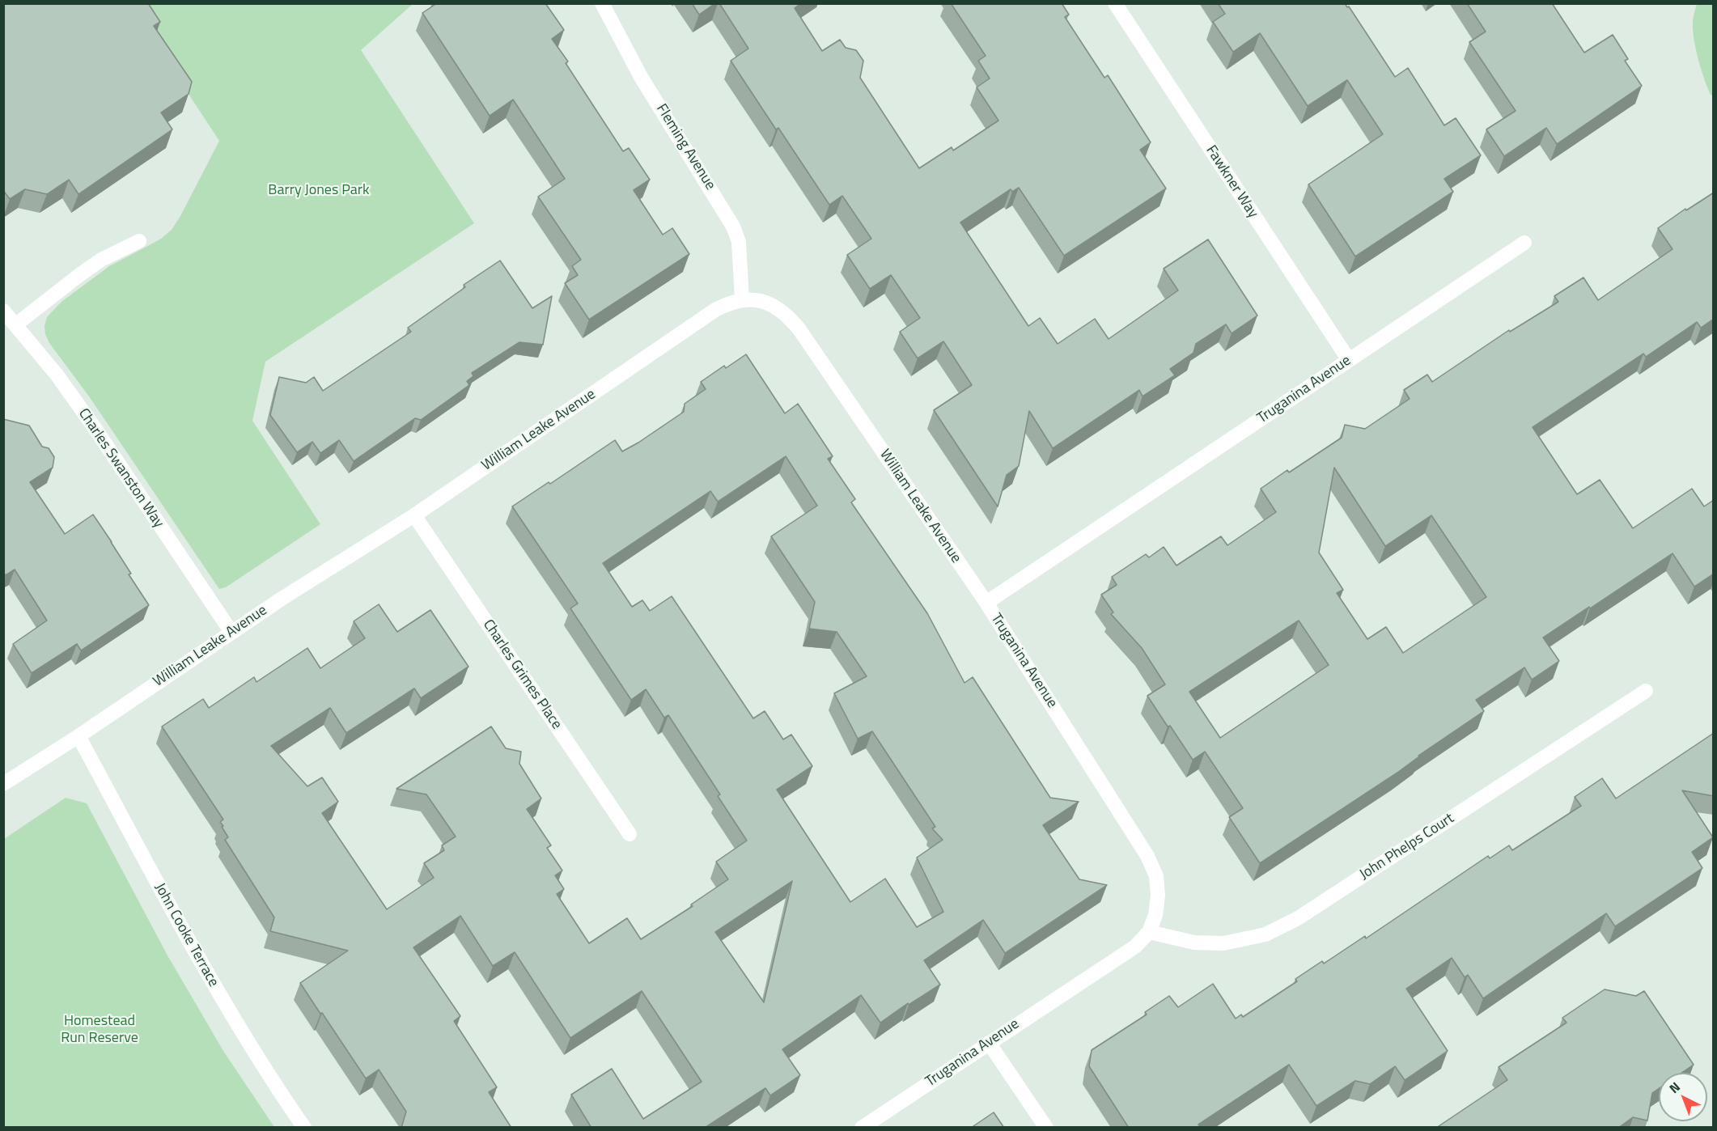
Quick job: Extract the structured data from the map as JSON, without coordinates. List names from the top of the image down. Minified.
{"streets":{"street":["Fleming Avenue","Fawkner Way","Truganina Avenue","William Leake Avenue","Charles Swanston Way","Charles Grimes Place","John Phelps Court","John Cooke Terrace"]},"crossings":[["Fleming Avenue","William Leake Avenue"],["Fawkner Way","Truganina Avenue"],["Truganina Avenue","William Leake Avenue"],["Truganina Avenue","John Phelps Court"],["William Leake Avenue","Charles Swanston Way"],["William Leake Avenue","Charles Grimes Place"],["William Leake Avenue","John Cooke Terrace"]],"parks":["Barry Jones Park","Homestead Run Reserve"],"north":"top left"}
